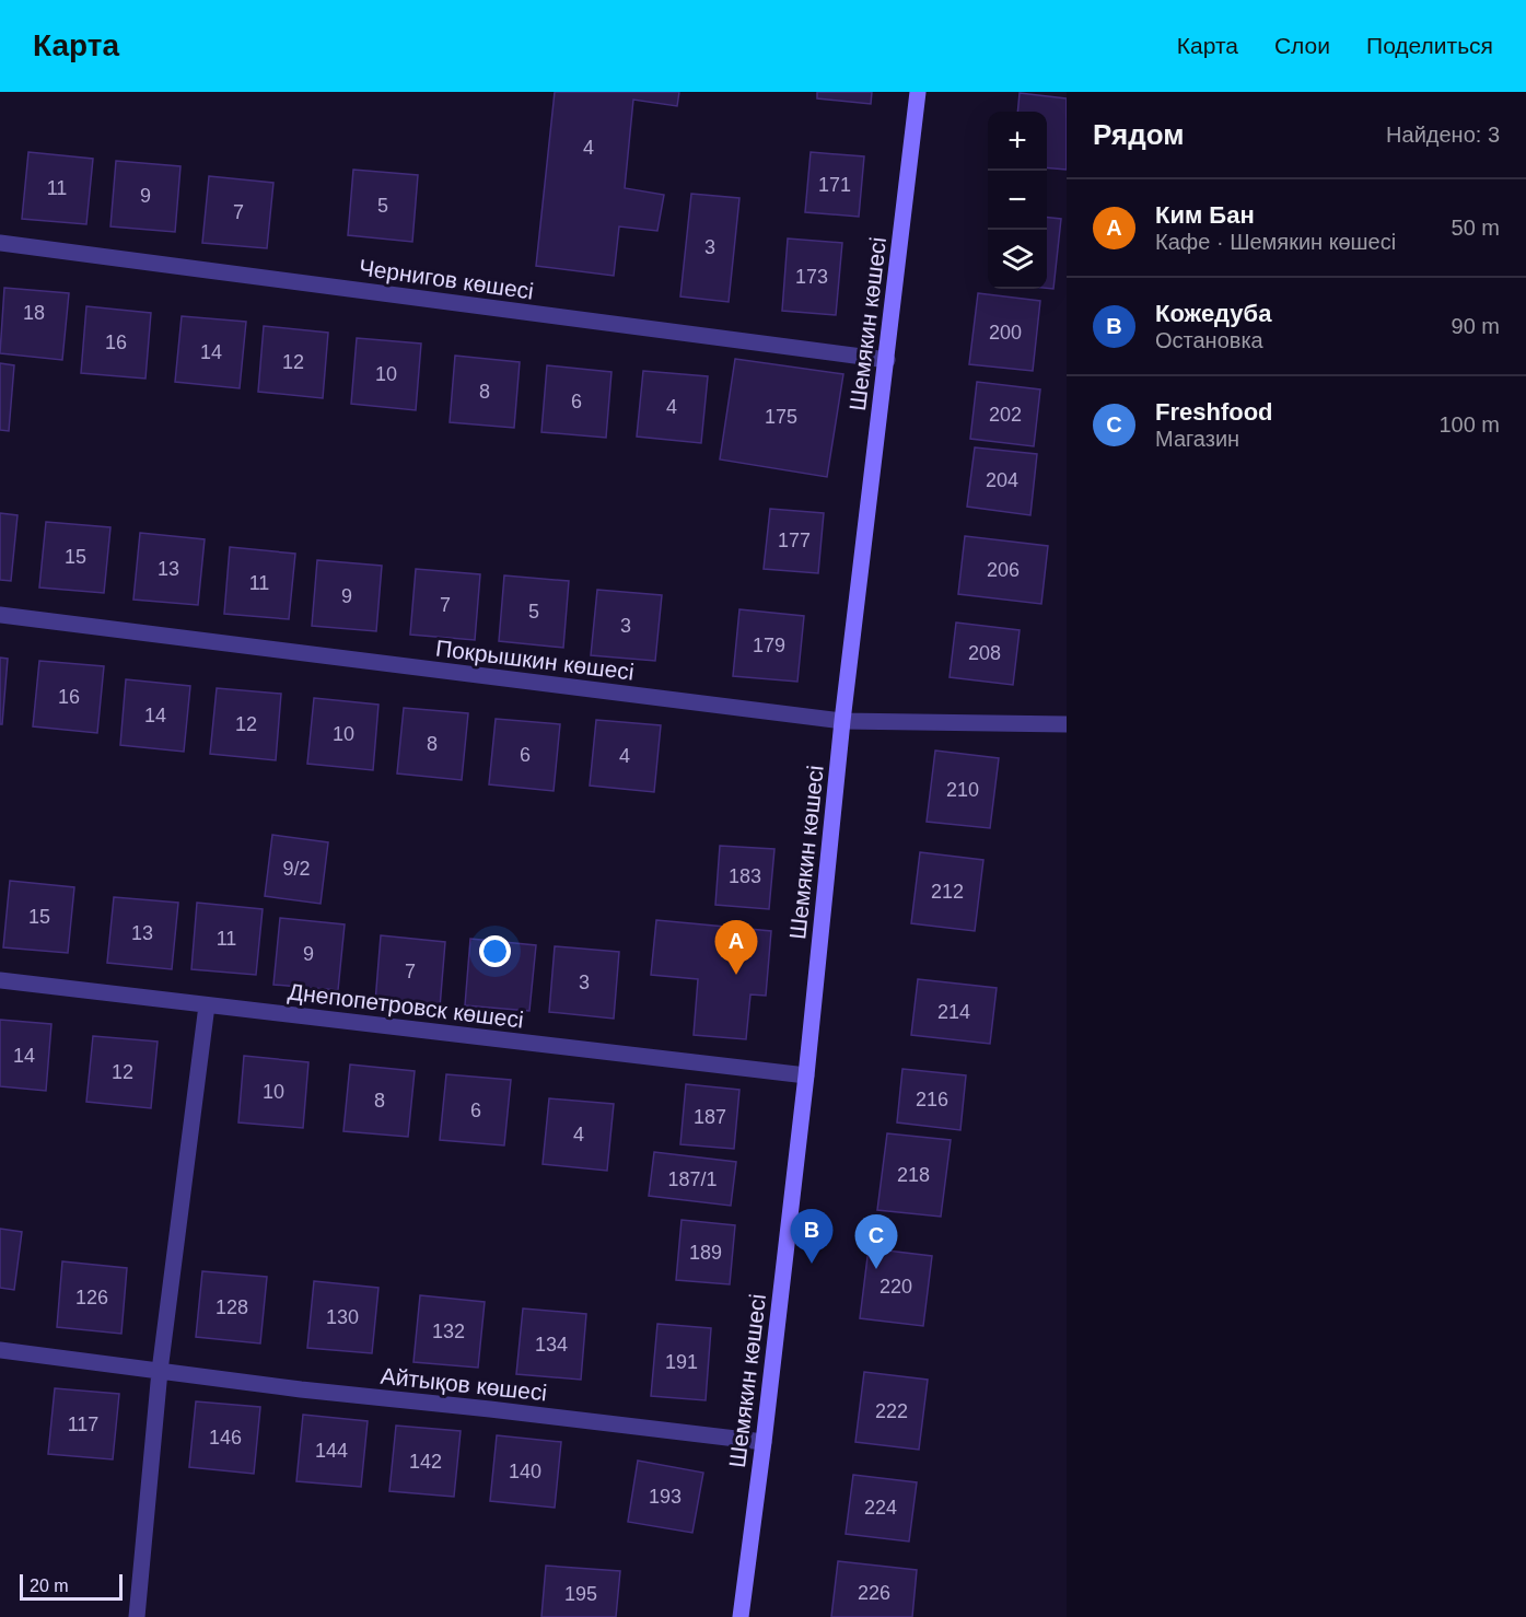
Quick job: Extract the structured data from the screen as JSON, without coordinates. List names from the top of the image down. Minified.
{"streets":{"main road":["Шемякин көшесі"],"street":["Чернигов көшесі","Покрышкин көшесі","Днепопетровск көшесі","Айтықов көшесі"]},"crossings":[["Чернигов көшесі","Шемякин көшесі"],["Шемякин көшесі","Покрышкин көшесі"],["Шемякин көшесі","Днепопетровск көшесі"],["Шемякин көшесі","Айтықов көшесі"]],"house_numbers":["4","171","11","9","5","7","3","173","18","200","16","14","12","10","8","6","4","202","175","204","177","15","13","206","11","9","7","5","3","179","208","16","14","12","10","8","6","4","210","9/2","183","212","15","13","11","9","7","3","214","14","12","10","216","8","6","187","4","218","187/1","189","220","126","128","130","132","134","191","222","117","146","144","142","140","193","224","226","195"],"scale_bar":"20 m","page":{"header":"Карта","nav":["Карта","Слои","Поделиться"],"heading":["Рядом","Найдено: 3"],"map_buttons":["+","−"],"list":[{"mark":"A","name":"Ким Бан","note":"Кафе · Шемякин көшесі","value":"50 m"},{"mark":"B","name":"Кожедуба","note":"Остановка","value":"90 m"},{"mark":"C","name":"Freshfood","note":"Магазин","value":"100 m"}],"pins":["A","B","C"],"scale":"20 m"}}
